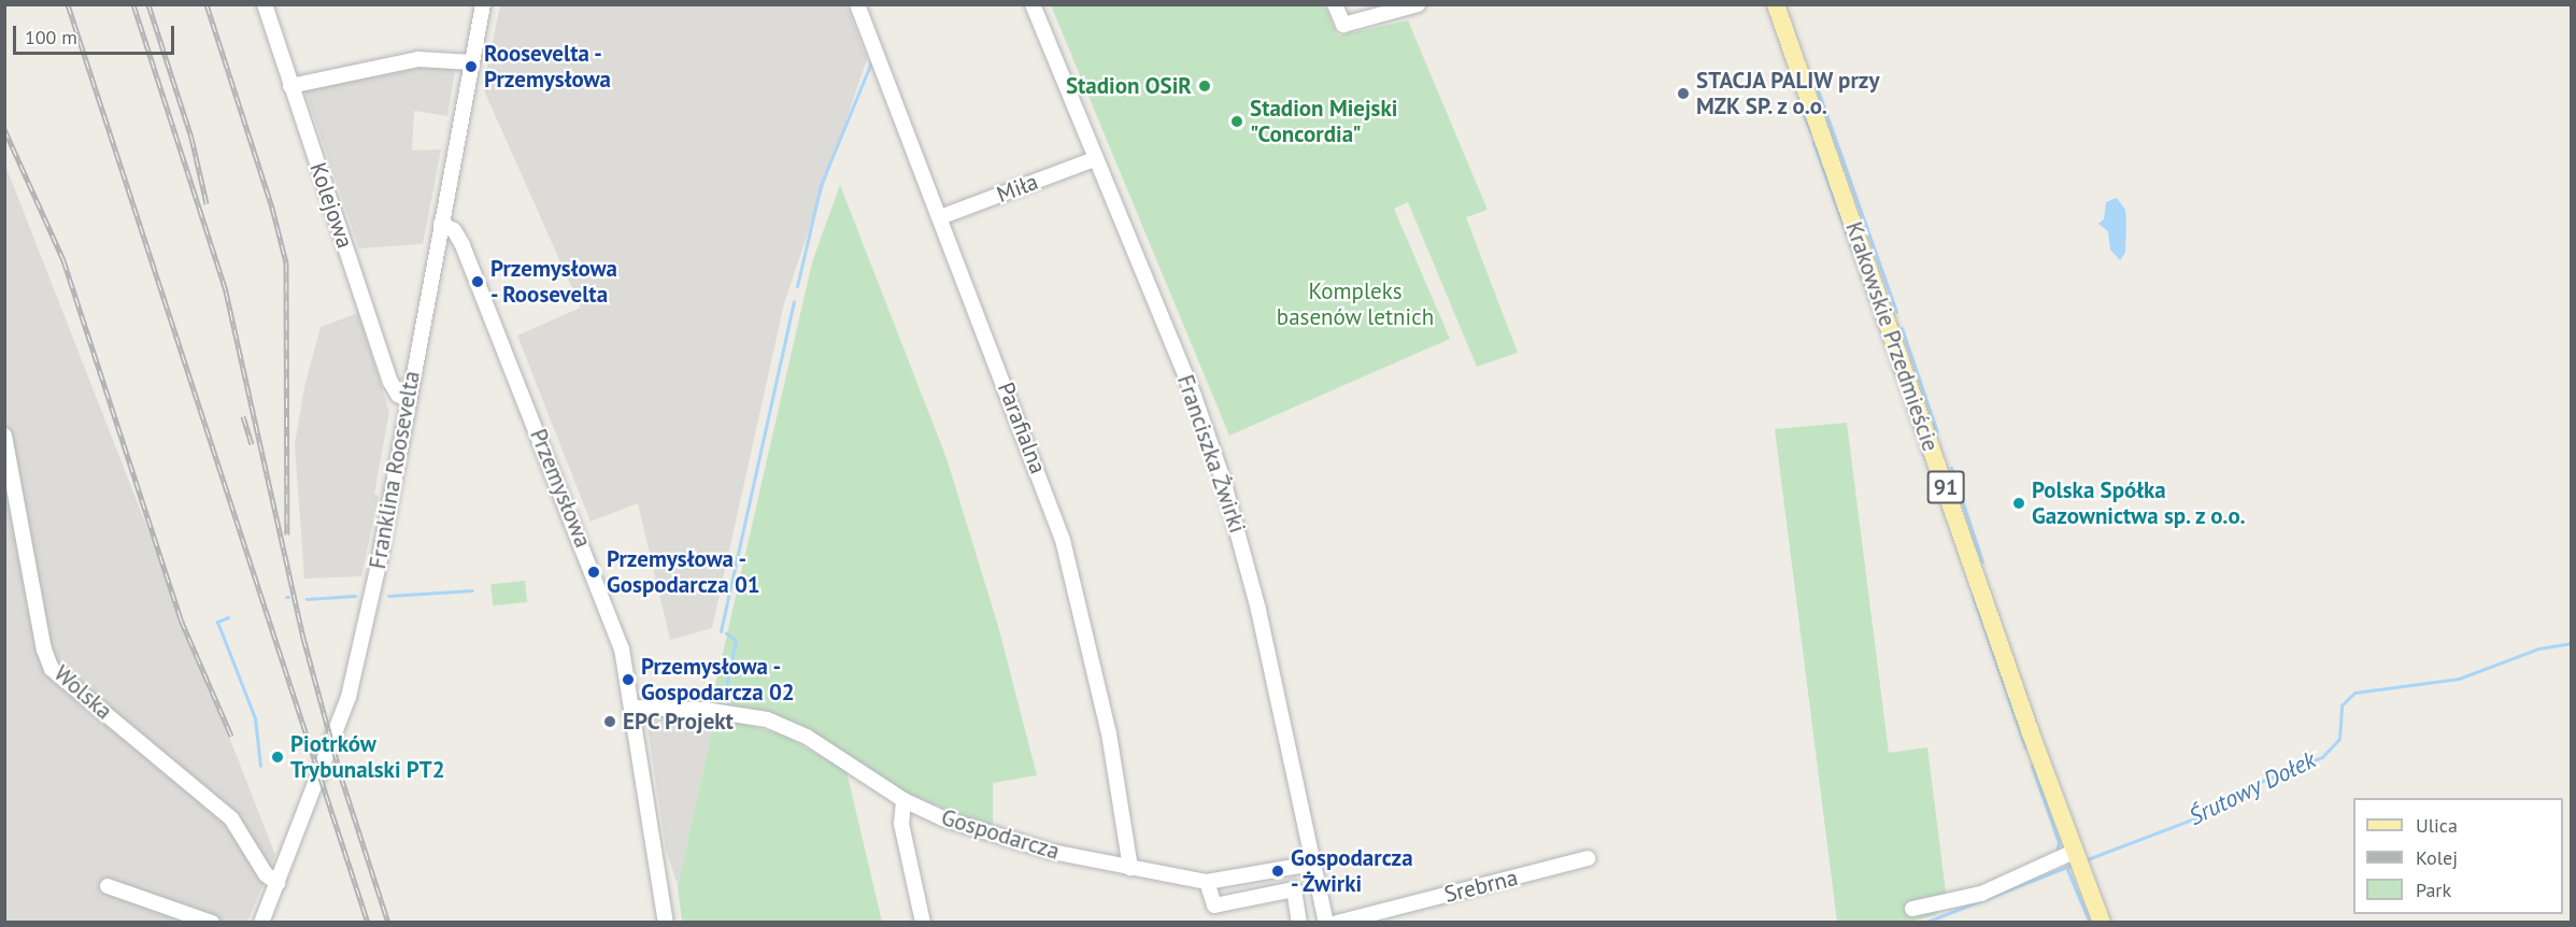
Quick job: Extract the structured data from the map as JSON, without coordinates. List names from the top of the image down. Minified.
{"streets":{"main road":["Krakowskie Przedmieście","91"],"street":["Miła","Kolejowa","Parafialna","Franciszka Żwirki","Franklina Roosevelta","Przemysłowa","Wolska","Gospodarcza","Srebrna"]},"crossings":[["Miła","Parafialna"],["Miła","Franciszka Żwirki"],["Kolejowa","Franklina Roosevelta"],["Parafialna","Gospodarcza"],["Franciszka Żwirki","Gospodarcza"],["Franciszka Żwirki","Srebrna"],["Franklina Roosevelta","Przemysłowa"],["Franklina Roosevelta","Wolska"],["Przemysłowa","Gospodarcza"]],"water":["Śrutowy Dołek"],"parks":["Kompleks basenów letnich"],"places":["Roosevelta - Przemysłowa","Stadion OSiR","STACJA PALIW przy MZK SP. z o.o.","Stadion Miejski \"Concordia\"","Przemysłowa - Roosevelta","Polska Spółka Gazownictwa sp. z o.o.","Przemysłowa - Gospodarcza 01","Przemysłowa - Gospodarcza 02","EPC Projekt","Piotrków Trybunalski PT2","Gospodarcza - Żwirki"],"legend":["Ulica","Kolej","Park"],"scale_bar":"100 m"}
